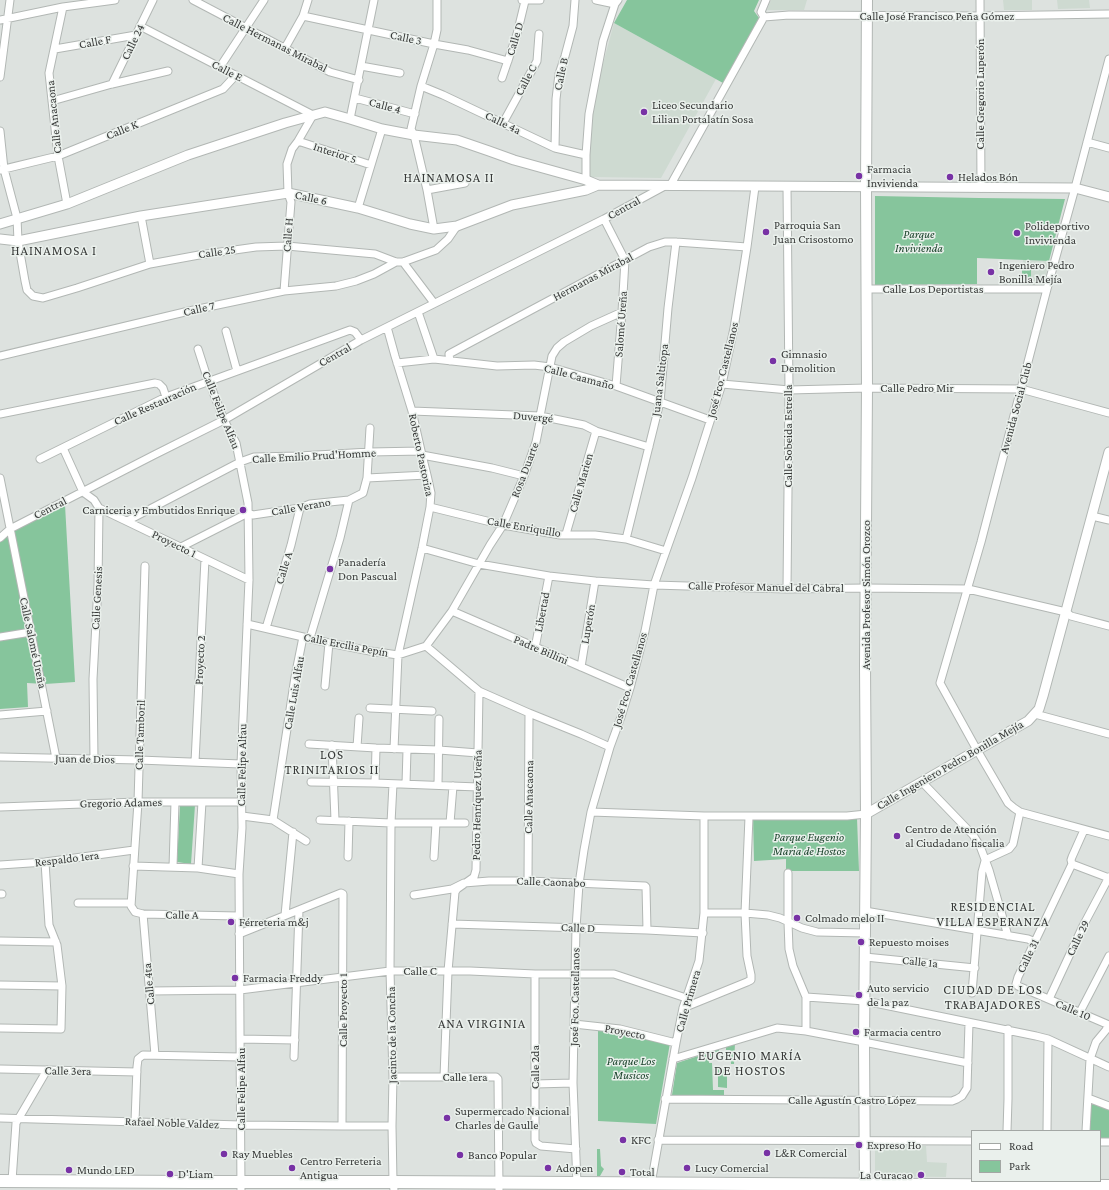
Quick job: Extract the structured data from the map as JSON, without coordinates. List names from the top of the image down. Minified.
{"streets":{"main road":["Avenida Profesor Simón Orozco"],"street":["Calle José Francisco Peña Gómez","Calle 3","Calle D","Calle F","Calle 24","Calle Hermanas Mirabal","Calle E","Calle B","Calle C","Calle Gregorio Luperón","Calle 4","Calle Anacaona","Calle 4a","Calle K","Interior 5","Calle 6","Central","Calle H","Calle 25","Hermanas Mirabal","Calle Los Deportistas","Calle 7","Salomé Ureña","José Fco. Castellanos","Calle Caamaño","Juana Saltitopa","Calle Pedro Mir","Calle Restauración","Avenida Social Club","Calle Felipe Alfau","Duvergé","Calle Sobeida Estrella","Roberto Pastoriza","Calle Emilio Prud'Homme","Rosa Duarte","Calle Marien","Calle Verano","Calle Enriquillo","Proyecto 1","Calle A","Calle Profesor Manuel del Cabral","Calle Genesis","Libertad","Luperón","Calle Salomé Ureña","Calle Ercilia Pepín","Padre Billini","Proyecto 2","Calle Luis Alfau","Calle Tamboril","Juan de Dios","Calle Ingeniero Pedro Bonilla Mejía","Gregorio Adames","Pedro Henríquez Ureña","Respaldo 1era","Calle Caonabo","Calle 29","Calle 31","Calle 1a","Calle 4ta","Calle Primera","Calle Proyecto 1","Calle 10","Proyecto","Jacinto de la Concha","Calle 2da","Calle 3era","Calle 1era","Calle Agustín Castro López","Rafael Noble Valdez"]},"crossings":[["Calle José Francisco Peña Gómez","Calle Gregorio Luperón"],["Calle José Francisco Peña Gómez","Avenida Profesor Simón Orozco"],["Calle 3","Calle D"],["Calle D","José Fco. Castellanos"],["Calle D","Pedro Henríquez Ureña"],["Calle D","Calle Caonabo"],["Calle D","Calle Primera"],["Calle F","Calle 24"],["Calle F","Calle Anacaona"],["Calle 24","Calle E"],["Calle E","Calle K"],["Calle E","Calle H"],["Calle B","Calle 4a"],["Calle C","Calle 4a"],["Calle C","José Fco. Castellanos"],["Calle C","Calle Felipe Alfau"],["Calle C","Pedro Henríquez Ureña"],["Calle C","Calle 4ta"],["Calle C","Calle Primera"],["Calle C","Calle Proyecto 1"],["Calle C","Jacinto de la Concha"],["Calle C","Calle 2da"],["Calle Anacaona","Calle K"],["Calle Anacaona","Calle Caonabo"],["Interior 5","Calle H"],["Calle 6","Calle H"],["Calle 6","Calle 25"],["Calle 6","Calle 7"],["Central","Calle Restauración"],["Central","Calle Felipe Alfau"],["Central","Roberto Pastoriza"],["Central","Calle Salomé Ureña"],["Calle H","Calle 25"],["Calle H","Calle 7"],["Calle 25","Calle 7"],["Hermanas Mirabal","Salomé Ureña"],["Hermanas Mirabal","José Fco. Castellanos"],["Hermanas Mirabal","Calle Caamaño"],["Hermanas Mirabal","Juana Saltitopa"],["Calle Los Deportistas","Avenida Social Club"],["Calle Los Deportistas","Avenida Profesor Simón Orozco"],["Salomé Ureña","Calle Caamaño"],["Salomé Ureña","Rosa Duarte"],["José Fco. Castellanos","Calle Caamaño"],["José Fco. Castellanos","Calle Pedro Mir"],["José Fco. Castellanos","Calle Enriquillo"],["José Fco. Castellanos","Calle Profesor Manuel del Cabral"],["José Fco. Castellanos","Padre Billini"],["José Fco. Castellanos","Calle Ingeniero Pedro Bonilla Mejía"],["José Fco. Castellanos","Calle Caonabo"],["José Fco. Castellanos","Proyecto"],["José Fco. Castellanos","Calle 2da"],["Calle Caamaño","Juana Saltitopa"],["Calle Caamaño","Roberto Pastoriza"],["Calle Caamaño","Rosa Duarte"],["Juana Saltitopa","Duvergé"],["Juana Saltitopa","Calle Enriquillo"],["Calle Pedro Mir","Avenida Social Club"],["Calle Pedro Mir","Calle Sobeida Estrella"],["Calle Pedro Mir","Avenida Profesor Simón Orozco"],["Calle Restauración","Calle Felipe Alfau"],["Avenida Social Club","Calle Profesor Manuel del Cabral"],["Avenida Social Club","Calle Ingeniero Pedro Bonilla Mejía"],["Calle Felipe Alfau","Calle Emilio Prud'Homme"],["Calle Felipe Alfau","Calle Verano"],["Calle Felipe Alfau","Proyecto 1"],["Calle Felipe Alfau","Calle A"],["Calle Felipe Alfau","Calle Ercilia Pepín"],["Calle Felipe Alfau","Juan de Dios"],["Calle Felipe Alfau","Gregorio Adames"],["Calle Felipe Alfau","Rafael Noble Valdez"],["Duvergé","Roberto Pastoriza"],["Duvergé","Rosa Duarte"],["Duvergé","Calle Marien"],["Calle Sobeida Estrella","Calle Profesor Manuel del Cabral"],["Roberto Pastoriza","Calle Emilio Prud'Homme"],["Roberto Pastoriza","Calle Enriquillo"],["Roberto Pastoriza","Calle Profesor Manuel del Cabral"],["Roberto Pastoriza","Calle Ercilia Pepín"],["Calle Emilio Prud'Homme","Rosa Duarte"],["Calle Emilio Prud'Homme","Calle Verano"],["Calle Emilio Prud'Homme","Proyecto 1"],["Rosa Duarte","Calle Enriquillo"],["Rosa Duarte","Calle Profesor Manuel del Cabral"],["Rosa Duarte","Calle Ercilia Pepín"],["Rosa Duarte","Padre Billini"],["Calle Marien","Calle Enriquillo"],["Calle Verano","Proyecto 1"],["Calle Verano","Calle A"],["Calle Verano","Calle Luis Alfau"],["Proyecto 1","Calle Genesis"],["Proyecto 1","Proyecto 2"],["Calle A","Calle Ercilia Pepín"],["Calle A","Calle 4ta"],["Calle Profesor Manuel del Cabral","Avenida Profesor Simón Orozco"],["Calle Profesor Manuel del Cabral","Libertad"],["Calle Profesor Manuel del Cabral","Luperón"],["Calle Profesor Manuel del Cabral","Calle Ingeniero Pedro Bonilla Mejía"],["Avenida Profesor Simón Orozco","Calle Ingeniero Pedro Bonilla Mejía"],["Avenida Profesor Simón Orozco","Calle 1a"],["Avenida Profesor Simón Orozco","Calle Agustín Castro López"],["Calle Genesis","Juan de Dios"],["Libertad","Padre Billini"],["Luperón","Padre Billini"],["Calle Salomé Ureña","Juan de Dios"],["Calle Ercilia Pepín","Calle Luis Alfau"],["Proyecto 2","Juan de Dios"],["Calle Tamboril","Juan de Dios"],["Calle Tamboril","Gregorio Adames"],["Calle Tamboril","Respaldo 1era"],["Calle Ingeniero Pedro Bonilla Mejía","Calle Primera"],["Pedro Henríquez Ureña","Calle Caonabo"],["Pedro Henríquez Ureña","Calle 1era"],["Calle 29","Calle 10"],["Calle 31","Calle 10"],["Calle Primera","Proyecto"],["Calle Primera","Calle Agustín Castro López"],["Calle Proyecto 1","Rafael Noble Valdez"],["Jacinto de la Concha","Calle 1era"],["Jacinto de la Concha","Rafael Noble Valdez"]],"districts":["HAINAMOSA II","HAINAMOSA I","LOS TRINITARIOS II","RESIDENCIAL VILLA ESPERANZA","CIUDAD DE LOS TRABAJADORES","ANA VIRGINIA","EUGENIO MARÍA DE HOSTOS"],"parks":["Parque Invivienda","Parque Eugenio Maria de Hostos","Parque Los Musicos"],"places":["Liceo Secundario Lilian Portalatín Sosa","Farmacia Invivienda","Helados Bón","Parroquia San Juan Crisostomo","Polideportivo Invivienda","Ingeniero Pedro Bonilla Mejía","Gimnasio Demolition","Carniceria y Embutidos Enrique","Panadería Don Pascual","Centro de Atención al Ciudadano fiscalia","Colmado melo II","Férreteria m&j","Repuesto moises","Farmacia Freddy","Auto servicio de la paz","Farmacia centro","Supermercado Nacional Charles de Gaulle","KFC","Expreso Ho","L&R Comercial","Ray Muebles","Banco Popular","Centro Ferreteria Antigua","Adopen","Lucy Comercial","Mundo LED","Total","D'Liam","La Curacao"],"legend":["Road","Park"]}
